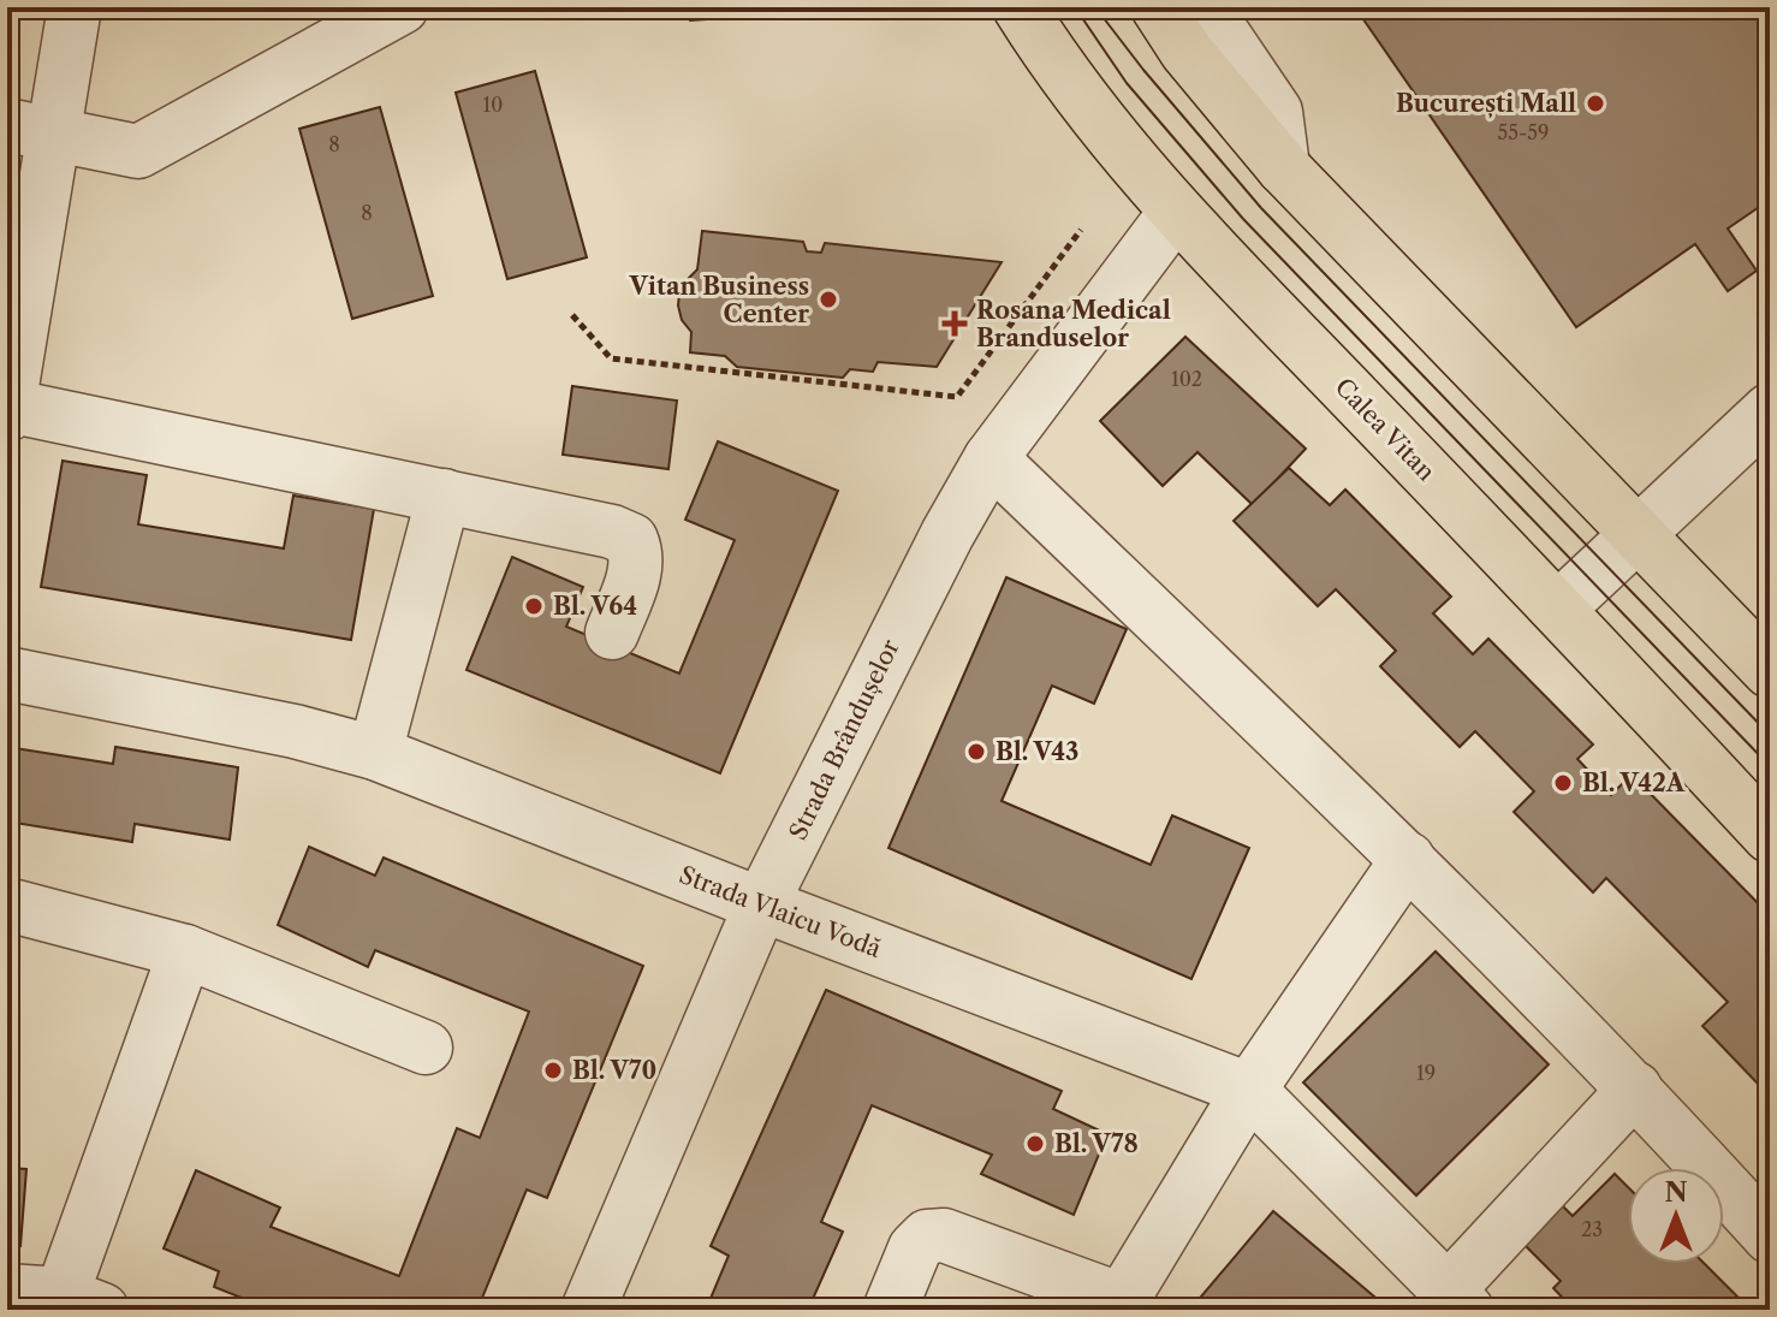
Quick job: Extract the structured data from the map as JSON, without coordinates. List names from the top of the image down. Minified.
{"streets":{"main road":["Calea Vitan"],"street":["Strada Brândușelor","Strada Vlaicu Vodă"]},"crossings":[["Calea Vitan","Strada Brândușelor"],["Strada Brândușelor","Strada Vlaicu Vodă"]],"places":{"other":["București Mall","Vitan Business Center","Bl. V64","Bl. V43","Bl. V42A","Bl. V70","Bl. V78"],"health":["Rosana Medical Branduselor"]},"house_numbers":["10","55-59","8","8","102","19","23"],"north":"top"}
